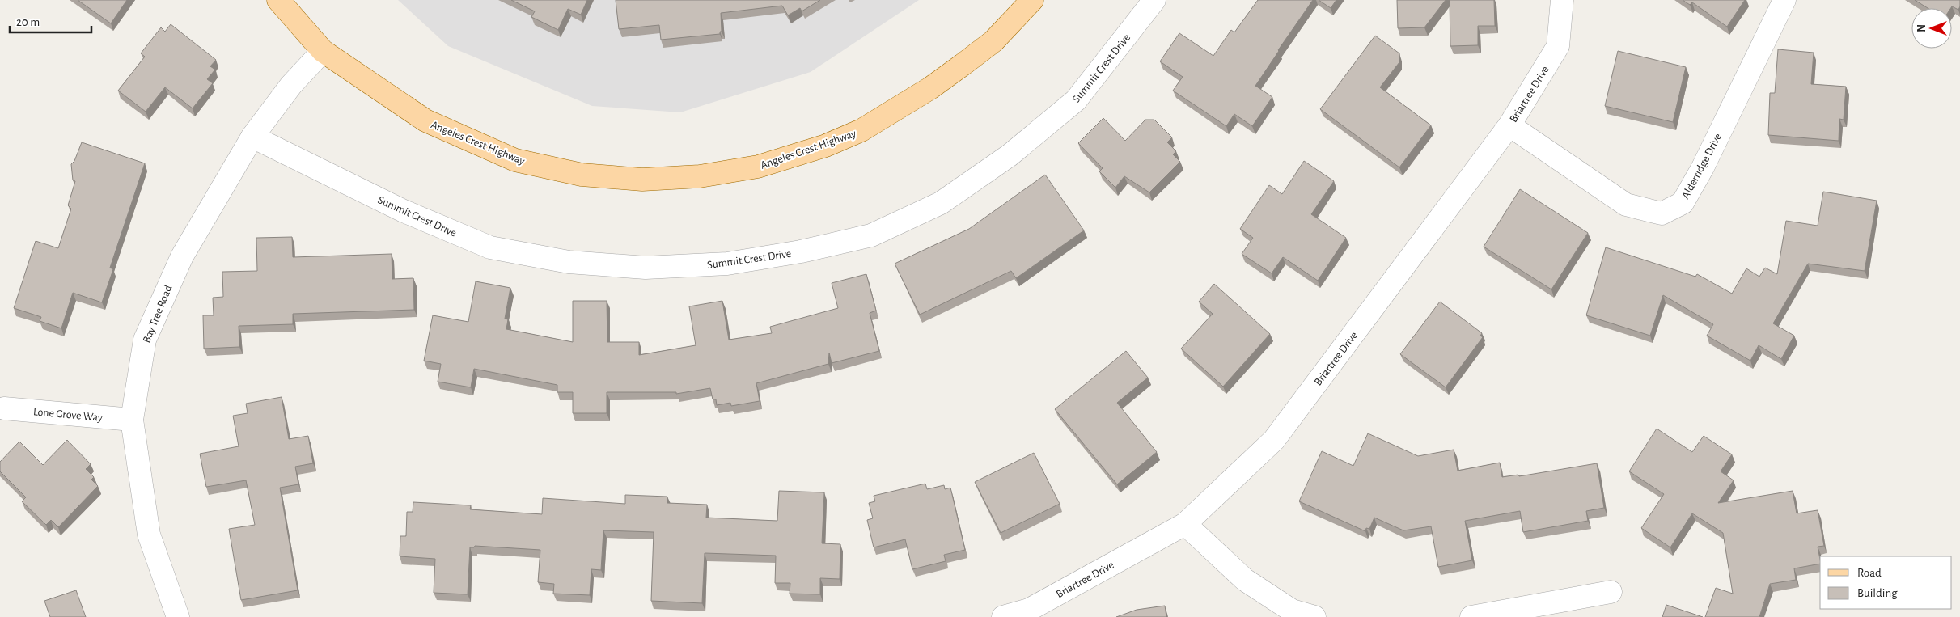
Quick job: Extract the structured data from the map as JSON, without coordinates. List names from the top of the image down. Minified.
{"streets":{"main road":["Angeles Crest Highway"],"street":["Summit Crest Drive","Briartree Drive","Alderridge Drive","Bay Tree Road","Lone Grove Way"]},"crossings":[["Summit Crest Drive","Bay Tree Road"],["Briartree Drive","Alderridge Drive"],["Angeles Crest Highway","Bay Tree Road"],["Bay Tree Road","Lone Grove Way"]],"legend":["Road","Building"],"scale_bar":"20 m","north":"left"}
